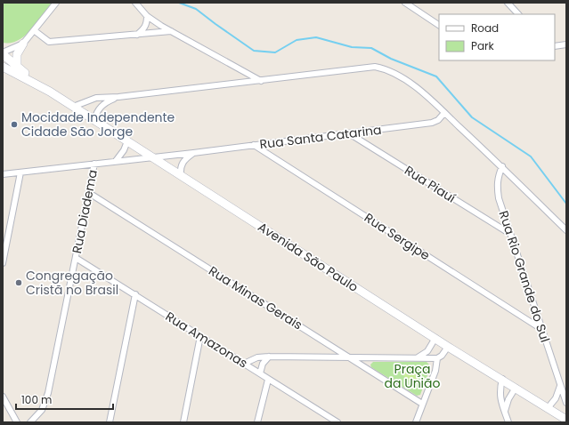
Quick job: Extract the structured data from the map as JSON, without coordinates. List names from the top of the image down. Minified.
{"streets":{"main road":["Avenida São Paulo"],"street":["Rua Santa Catarina","Rua Piauí","Rua Diadema","Rua Sergipe","Rua Rio Grande do Sul","Rua Minas Gerais","Rua Amazonas"]},"crossings":[["Rua Santa Catarina","Rua Piauí"],["Rua Santa Catarina","Rua Diadema"],["Rua Santa Catarina","Rua Sergipe"],["Rua Santa Catarina","Avenida São Paulo"],["Rua Piauí","Rua Rio Grande do Sul"],["Rua Diadema","Rua Minas Gerais"],["Rua Diadema","Rua Amazonas"],["Rua Sergipe","Rua Rio Grande do Sul"]],"parks":["Praça da União"],"places":["Mocidade Independente Cidade São Jorge","Congregação Cristã no Brasil"],"legend":["Road","Park"],"scale_bar":"100 m"}
